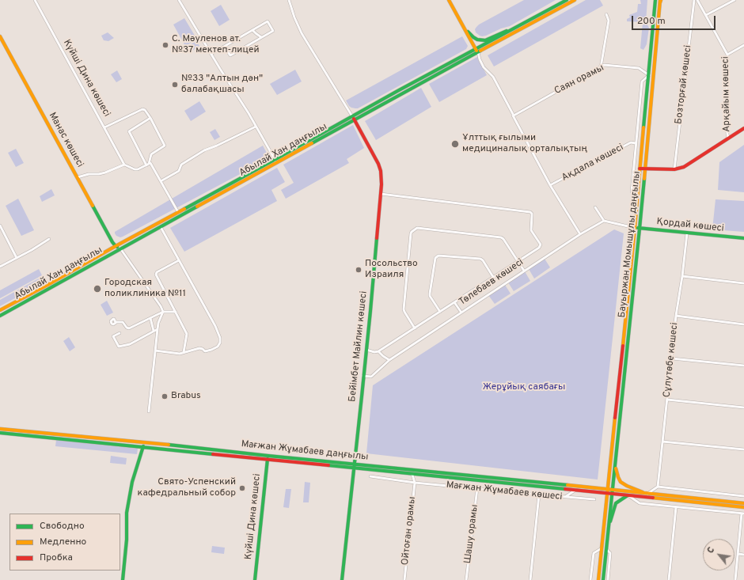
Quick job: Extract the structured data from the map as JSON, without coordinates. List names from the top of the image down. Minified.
{"streets":{"main road":["Күйші Дина көшесі","Манас көшесі","Абылай Хан даңғылы","Қордай көшесі","Бауыржан Момышұлы даңғылы","Бейімбет Майлин көшесі","Мағжан Жұмабаев даңғылы"],"street":["Саян орамы","Бозторғай көшесі","Арқайым көшесі","Ақдала көшесі","Төлебаев көшесі","Сұлутөбе көшесі","Мағжан Жұмабаев көшесі","Ойтоған орамы","Шашу орамы"]},"crossings":[["Күйші Дина көшесі","Мағжан Жұмабаев даңғылы"],["Саян орамы","Бауыржан Момышұлы даңғылы"],["Манас көшесі","Абылай Хан даңғылы"],["Абылай Хан даңғылы","Бейімбет Майлин көшесі"],["Қордай көшесі","Бауыржан Момышұлы даңғылы"],["Қордай көшесі","Сұлутөбе көшесі"],["Бауыржан Момышұлы даңғылы","Мағжан Жұмабаев даңғылы"],["Төлебаев көшесі","Бейімбет Майлин көшесі"],["Бейімбет Майлин көшесі","Мағжан Жұмабаев даңғылы"],["Мағжан Жұмабаев көшесі","Ойтоған орамы"],["Мағжан Жұмабаев көшесі","Шашу орамы"]],"parks":["Жерұйық саябағы"],"places":["С. Мәуленов ат. №37 мектеп-лицей","№33 \"Алтын дән\" балабақшасы","Ұлттық ғылыми медициналық орталықтың","Посольство Израиля","Городская поликлиника №11","Brabus","Свято-Успенский кафедральный собор"],"legend":["Свободно","Медленно","Пробка"],"scale_bar":"200 m","north":"top left"}
